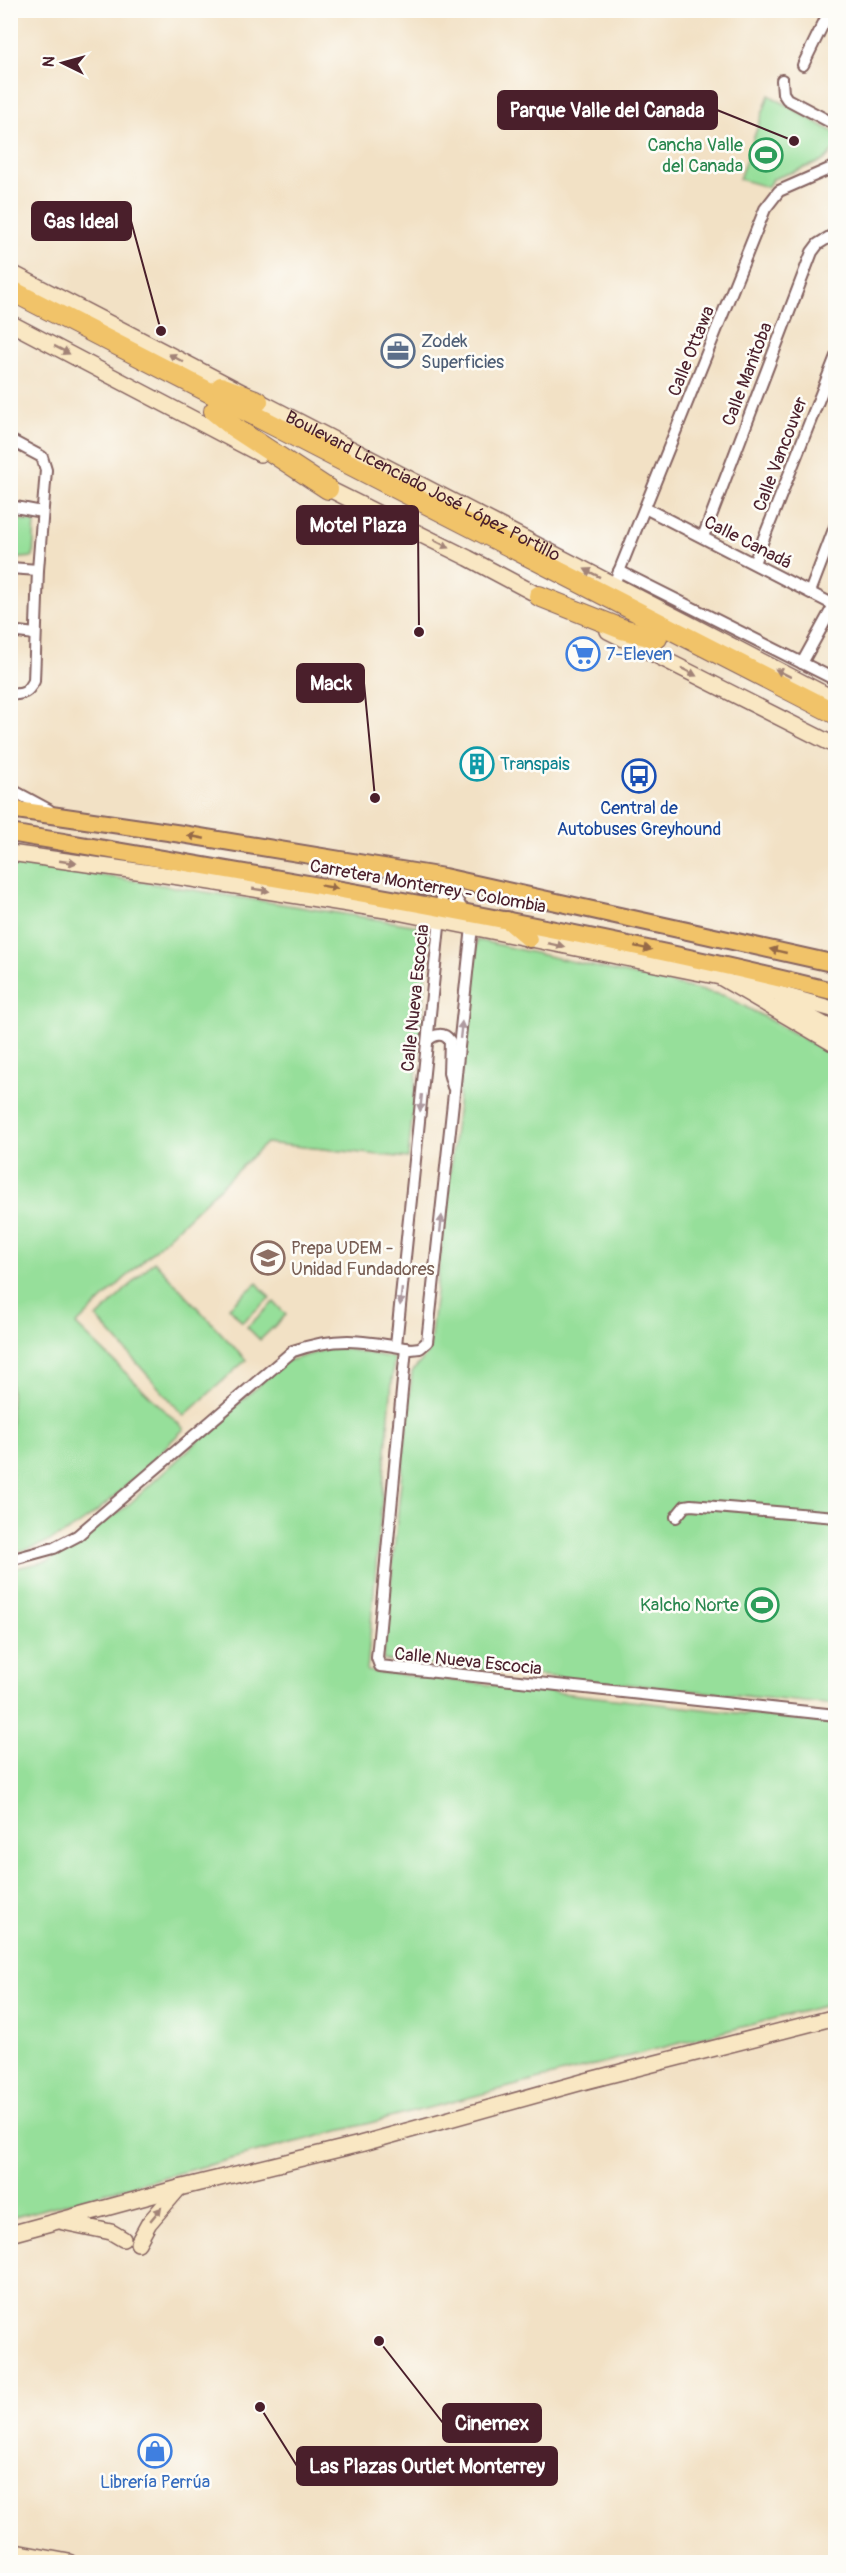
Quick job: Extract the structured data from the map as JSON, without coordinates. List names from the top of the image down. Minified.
{"streets":{"highway":["Boulevard Licenciado José López Portillo"],"main road":["Carretera Monterrey - Colombia"],"street":["Calle Ottawa","Calle Manitoba","Calle Vancouver","Calle Canadá","Calle Nueva Escocia"]},"crossings":[["Calle Ottawa","Boulevard Licenciado José López Portillo"],["Calle Ottawa","Calle Canadá"],["Calle Manitoba","Calle Canadá"],["Calle Vancouver","Calle Canadá"],["Carretera Monterrey - Colombia","Calle Nueva Escocia"]],"places":{"other":["Parque Valle del Canada","Gas Ideal","Motel Plaza","Mack","Cinemex","Las Plazas Outlet Monterrey"],"sports":["Cancha Valle del Canada","Kalcho Norte"],"office":["Zodek Superficies"],"supermarket":["7-Eleven"],"building":["Transpais"],"bus stop":["Central de Autobuses Greyhound"],"school or university":["Prepa UDEM - Unidad Fundadores"],"shop":["Librería Perrúa"]},"north":"left"}
